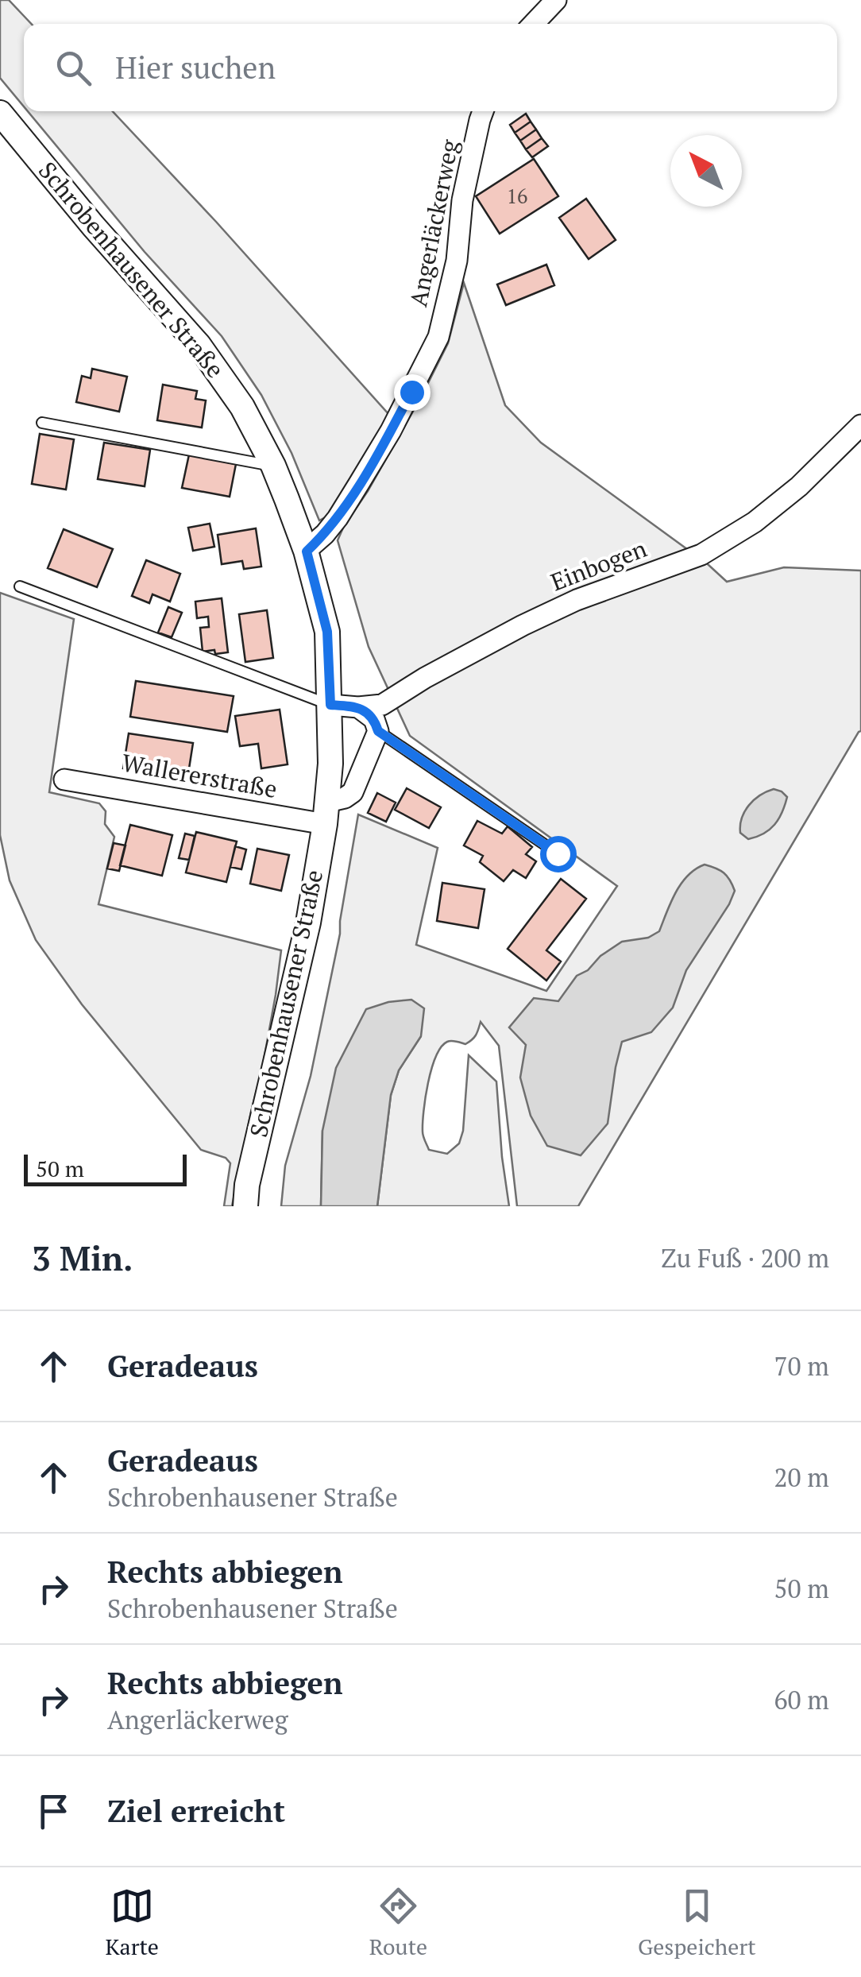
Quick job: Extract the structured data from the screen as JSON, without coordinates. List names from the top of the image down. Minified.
{"streets":{"street":["Angerläckerweg","Schrobenhausener Straße","Einbogen","Wallererstraße"]},"crossings":[["Angerläckerweg","Schrobenhausener Straße"],["Schrobenhausener Straße","Einbogen"],["Schrobenhausener Straße","Wallererstraße"]],"house_numbers":["16"],"scale_bar":"50 m","north":"top left","page":{"search":"Hier suchen","scale":"50 m","heading":["3 Min.","Zu Fuß · 200 m"],"list":[["Geradeaus","70 m"],["Geradeaus","Schrobenhausener Straße","20 m"],["Rechts abbiegen","Schrobenhausener Straße","50 m"],["Rechts abbiegen","Angerläckerweg","60 m"],"Ziel erreicht"],"nav":["Karte","Route","Gespeichert"]}}
